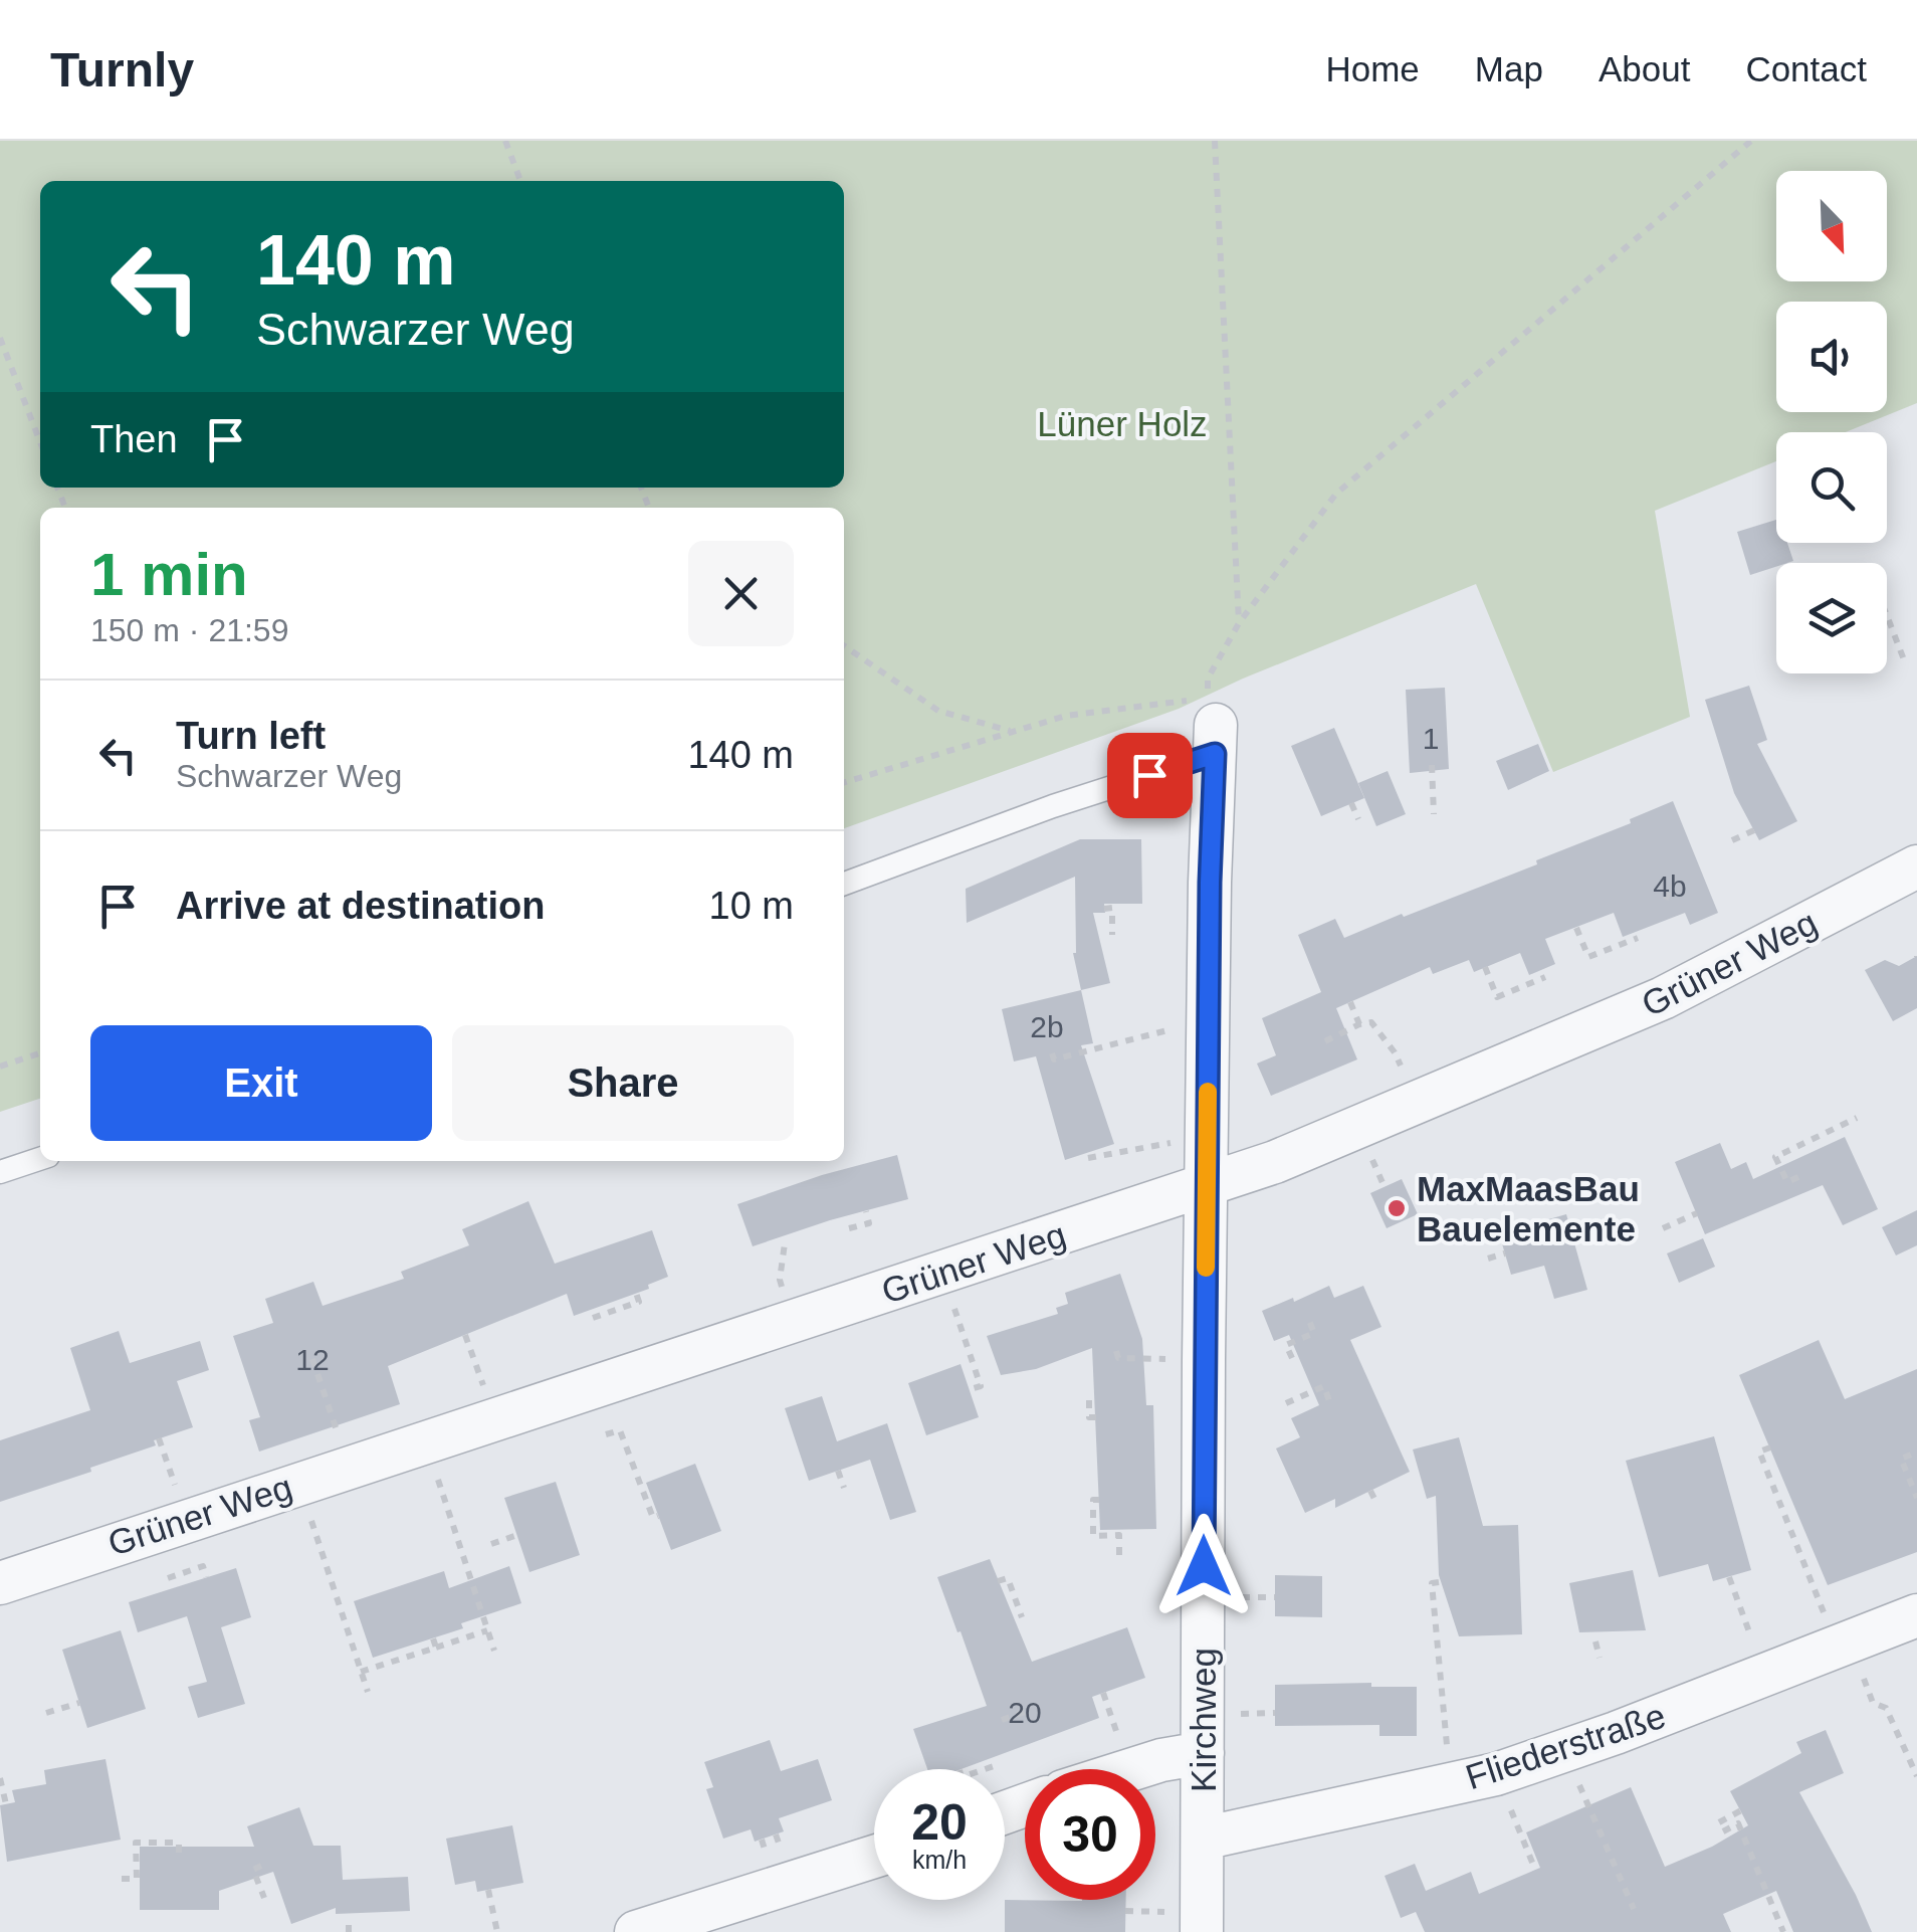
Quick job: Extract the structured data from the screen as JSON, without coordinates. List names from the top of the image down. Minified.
{"streets":{"street":["Grüner Weg","Kirchweg","Fliederstraße"]},"crossings":[["Grüner Weg","Kirchweg"],["Kirchweg","Fliederstraße"]],"parks":["Lüner Holz"],"places":["MaxMaasBau Bauelemente"],"house_numbers":["1","4b","2b","12","20"],"north":"bottom right","page":{"header":"Turnly","nav":["Home","Map","About","Contact"],"turn":["140 m","Schwarzer Weg"],"then":"Then","heading":["1 min","150 m · 21:59"],"list":[{"name":"Turn left","note":"Schwarzer Weg","value":"140 m"},{"name":"Arrive at destination","value":"10 m"}],"buttons":["Exit","Share"],"speed":"20 km/h","limit":"30"}}
